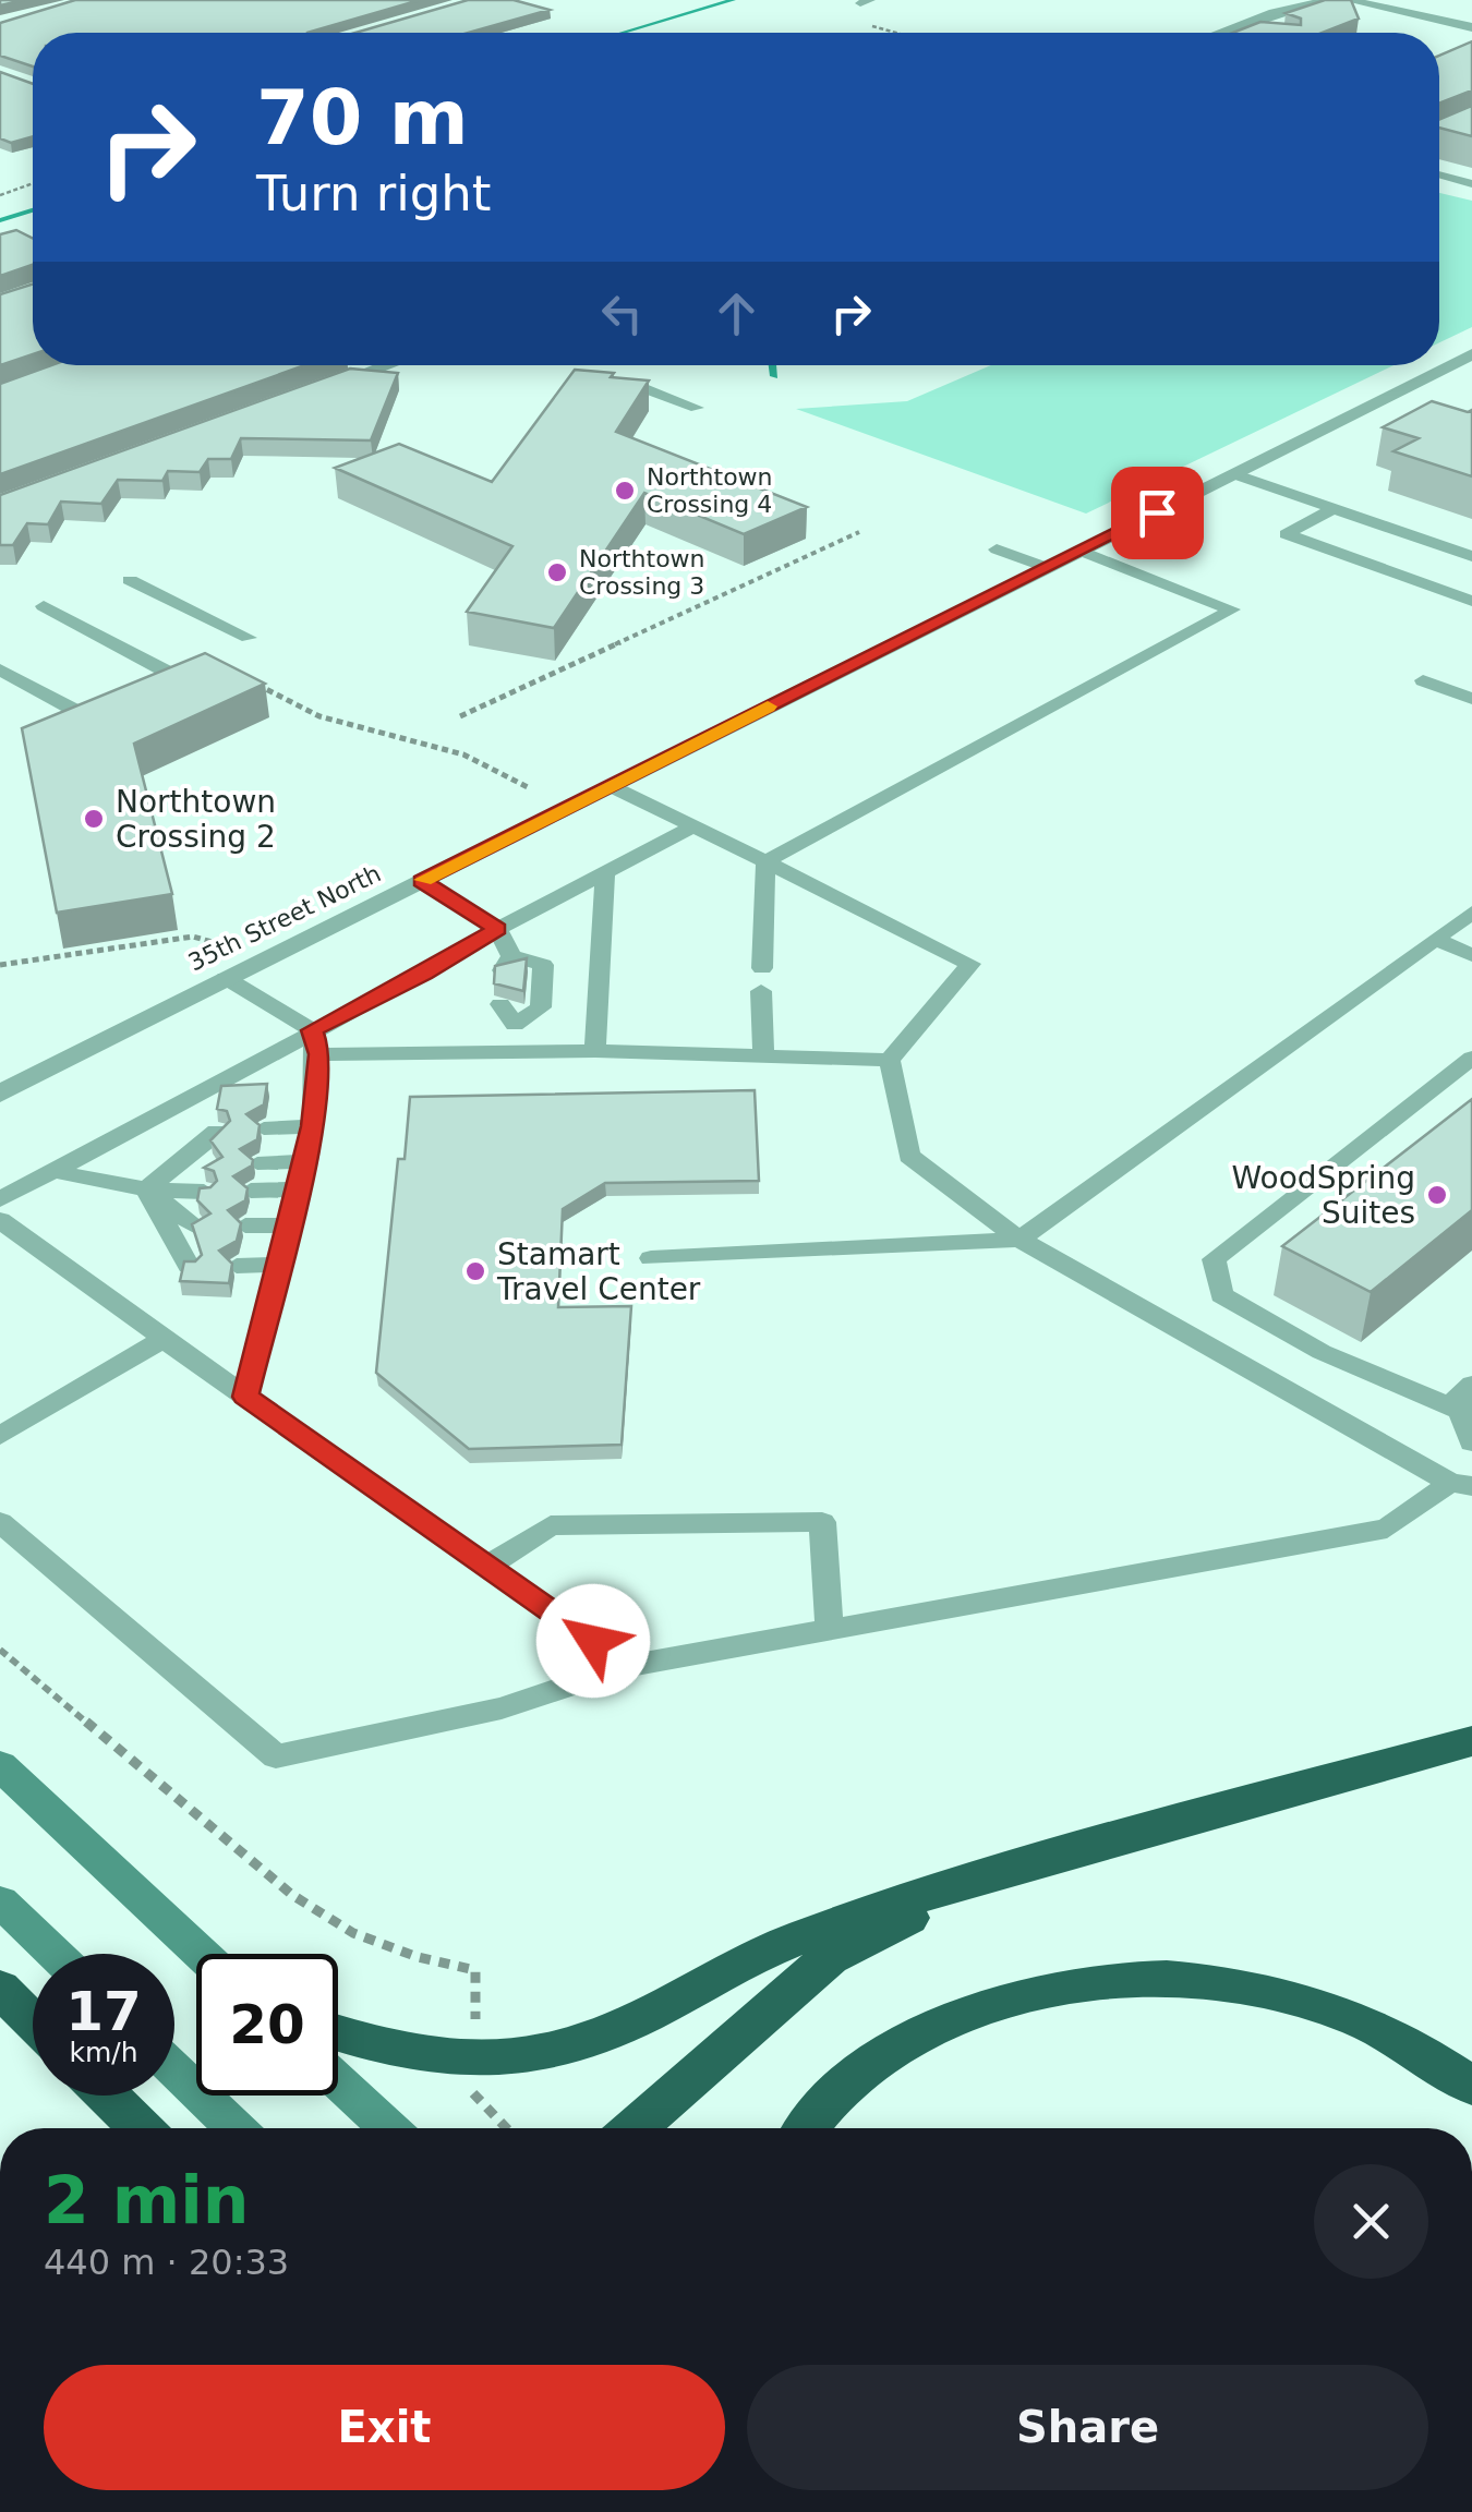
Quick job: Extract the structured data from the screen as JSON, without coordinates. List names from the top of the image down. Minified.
{"streets":{"street":["35th Street North"]},"places":["Northtown Crossing 4","Northtown Crossing 3","Northtown Crossing 2","WoodSpring Suites","Stamart Travel Center"],"page":{"turn":["70 m","Turn right"],"speed":"17 km/h","limit":"20","heading":["2 min","440 m · 20:33"],"buttons":["Exit","Share"]}}
